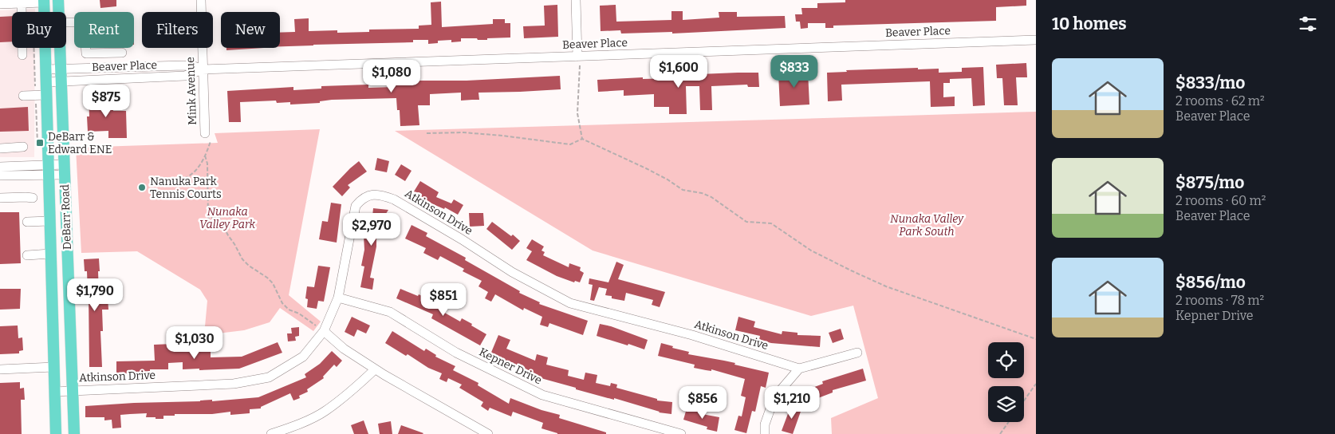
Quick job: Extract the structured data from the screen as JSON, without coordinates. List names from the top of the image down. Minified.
{"streets":{"main road":["DeBarr Road"],"street":["Beaver Place","Mink Avenue","Atkinson Drive","Kepner Drive"]},"crossings":[["Beaver Place","Mink Avenue"],["Beaver Place","DeBarr Road"],["Atkinson Drive","DeBarr Road"],["Atkinson Drive","Kepner Drive"]],"parks":["Nunaka Valley Park","Nunaka Valley Park South"],"places":{"transit":["DeBarr & Edward ENE"],"other":["Nanuka Park Tennis Courts"]},"page":{"heading":"10 homes","chip":["Buy","Rent","Filters","New"],"list":[{"name":"$833/mo","note":"2 rooms · 62 m² · Beaver Place"},{"name":"$875/mo","note":"2 rooms · 60 m² · Beaver Place"},{"name":"$856/mo","note":"2 rooms · 78 m² · Kepner Drive"}],"price":["$1,600","$833","$1,080","$875","$2,970","$1,790","$851","$1,030","$856","$1,210"]}}
